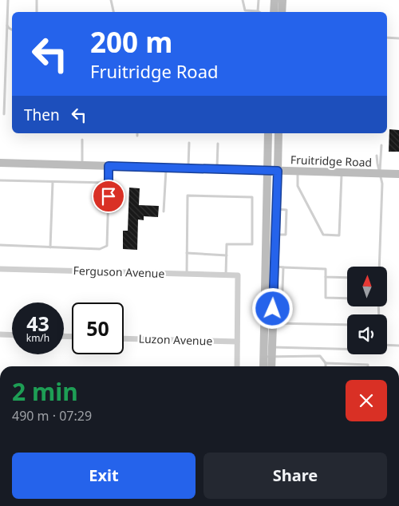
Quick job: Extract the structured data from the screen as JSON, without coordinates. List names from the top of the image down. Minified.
{"streets":{"main road":["Fruitridge Road"],"street":["Ferguson Avenue","Luzon Avenue"]},"crossings":[["Ferguson Avenue","Luzon Avenue"]],"north":"top","page":{"turn":["200 m","Fruitridge Road"],"then":"Then","speed":"43 km/h","limit":"50","heading":["2 min","490 m · 07:29"],"buttons":["Exit","Share"]}}
